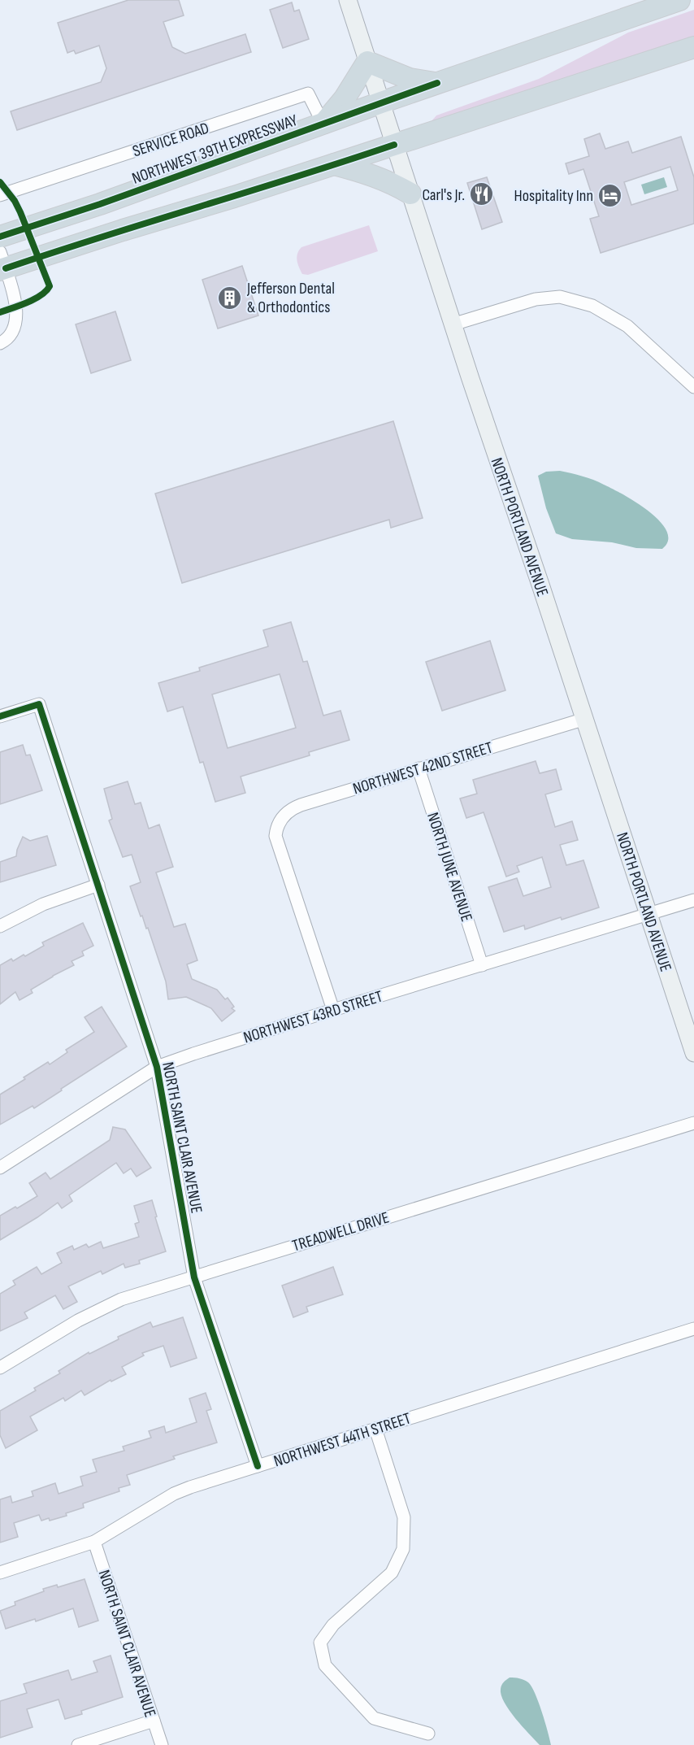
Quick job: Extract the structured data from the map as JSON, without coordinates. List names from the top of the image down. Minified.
{"streets":{"highway":["NORTHWEST 39TH EXPRESSWAY"],"main road":["NORTH PORTLAND AVENUE"],"street":["SERVICE ROAD","NORTHWEST 42ND STREET","NORTH JUNE AVENUE","NORTHWEST 43RD STREET","NORTH SAINT CLAIR AVENUE","TREADWELL DRIVE","NORTHWEST 44TH STREET"]},"crossings":[["SERVICE ROAD","NORTHWEST 39TH EXPRESSWAY"],["NORTHWEST 39TH EXPRESSWAY","NORTH PORTLAND AVENUE"],["NORTH PORTLAND AVENUE","NORTHWEST 42ND STREET"],["NORTH PORTLAND AVENUE","NORTHWEST 43RD STREET"],["NORTHWEST 42ND STREET","NORTH JUNE AVENUE"],["NORTHWEST 42ND STREET","NORTHWEST 43RD STREET"],["NORTH JUNE AVENUE","NORTHWEST 43RD STREET"],["NORTHWEST 43RD STREET","NORTH SAINT CLAIR AVENUE"],["NORTH SAINT CLAIR AVENUE","TREADWELL DRIVE"],["NORTH SAINT CLAIR AVENUE","NORTHWEST 44TH STREET"]],"places":{"restaurant":["Carl's Jr."],"hotel":["Hospitality Inn"],"building":["Jefferson Dental & Orthodontics"]}}
